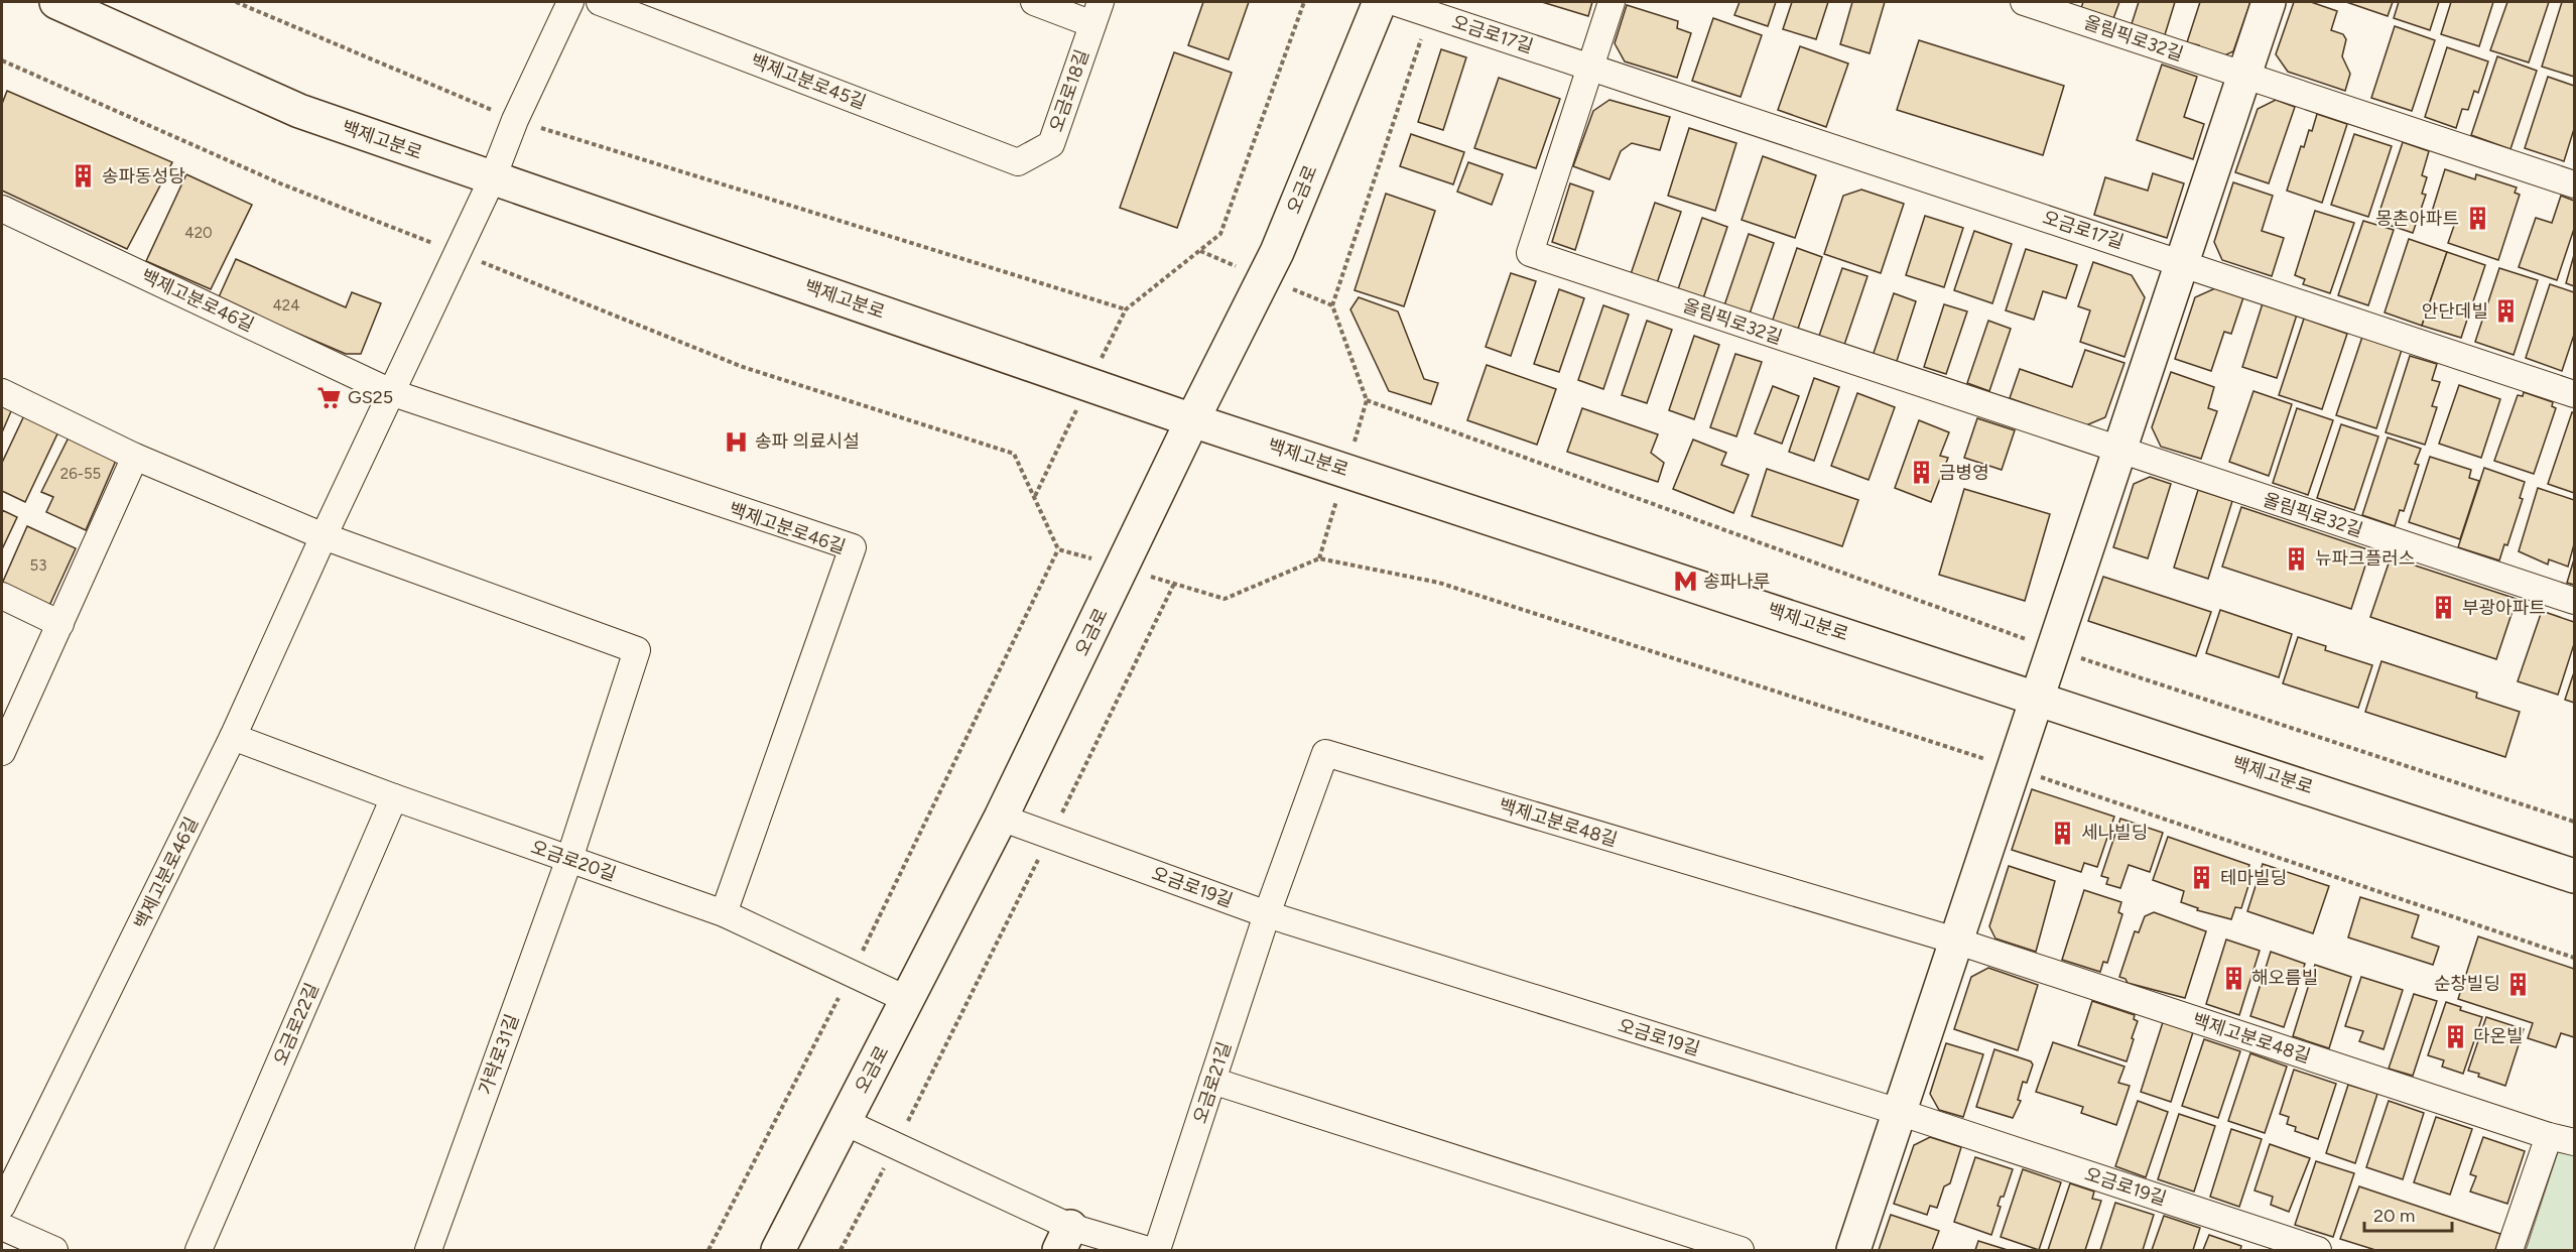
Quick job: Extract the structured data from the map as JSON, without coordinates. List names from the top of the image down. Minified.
{"streets":{"main road":["백제고분로","오금로"],"street":["오금로17길","올림픽로32길","백제고분로45길","오금로18길","백제고분로46길","백제고분로48길","오금로20길","오금로19길","오금로22길","가락로31길","오금로21길"]},"crossings":[["오금로17길","올림픽로32길"],["백제고분로45길","오금로18길"],["백제고분로","오금로"],["백제고분로","백제고분로46길"],["오금로","오금로20길"],["오금로","오금로19길"],["백제고분로46길","오금로20길"],["백제고분로48길","오금로19길"],["백제고분로48길","오금로21길"],["오금로20길","오금로22길"],["오금로20길","가락로31길"],["오금로19길","오금로21길"]],"places":{"building":["송파동성당","몽촌아파트","안단데빌","금병영","뉴파크플러스","부광아파트","세나빌딩","테마빌딩","해오름빌","순창빌딩","다온빌"],"supermarket":["GS25"],"hospital":["송파 의료시설"],"metro station":["송파나루"]},"house_numbers":["420","424","26-55","53"],"scale_bar":"20 m"}
